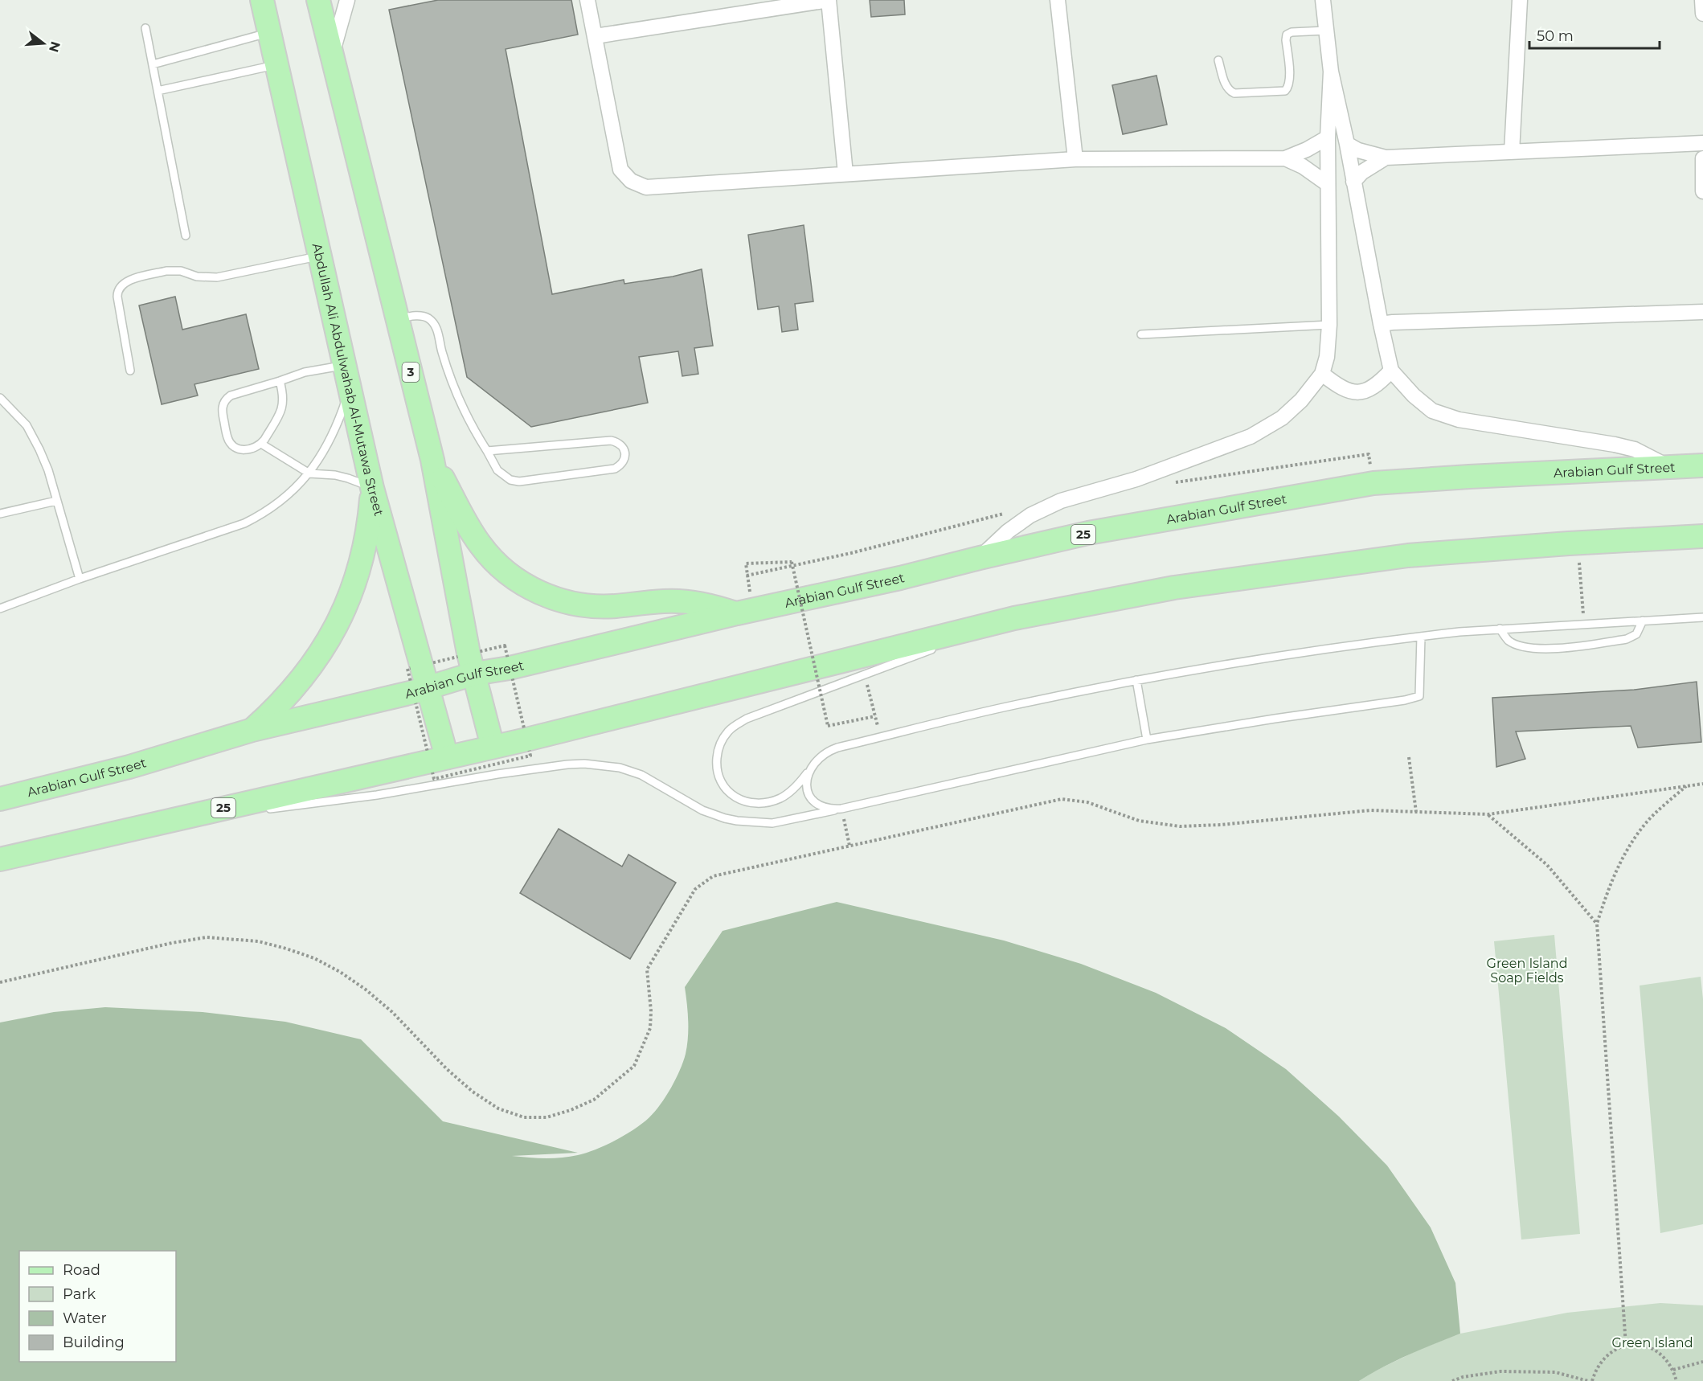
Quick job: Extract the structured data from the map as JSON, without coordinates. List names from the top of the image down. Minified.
{"streets":{"main road":["3","Abdullah Ali Abdulwahab Al-Mutawa Street","Arabian Gulf Street","25"]},"crossings":[["3","Arabian Gulf Street"],["3","25"],["Abdullah Ali Abdulwahab Al-Mutawa Street","Arabian Gulf Street"],["Abdullah Ali Abdulwahab Al-Mutawa Street","25"]],"parks":["Green Island Soap Fields","Green Island"],"legend":["Road","Park","Water","Building"],"scale_bar":"50 m","north":"right"}
